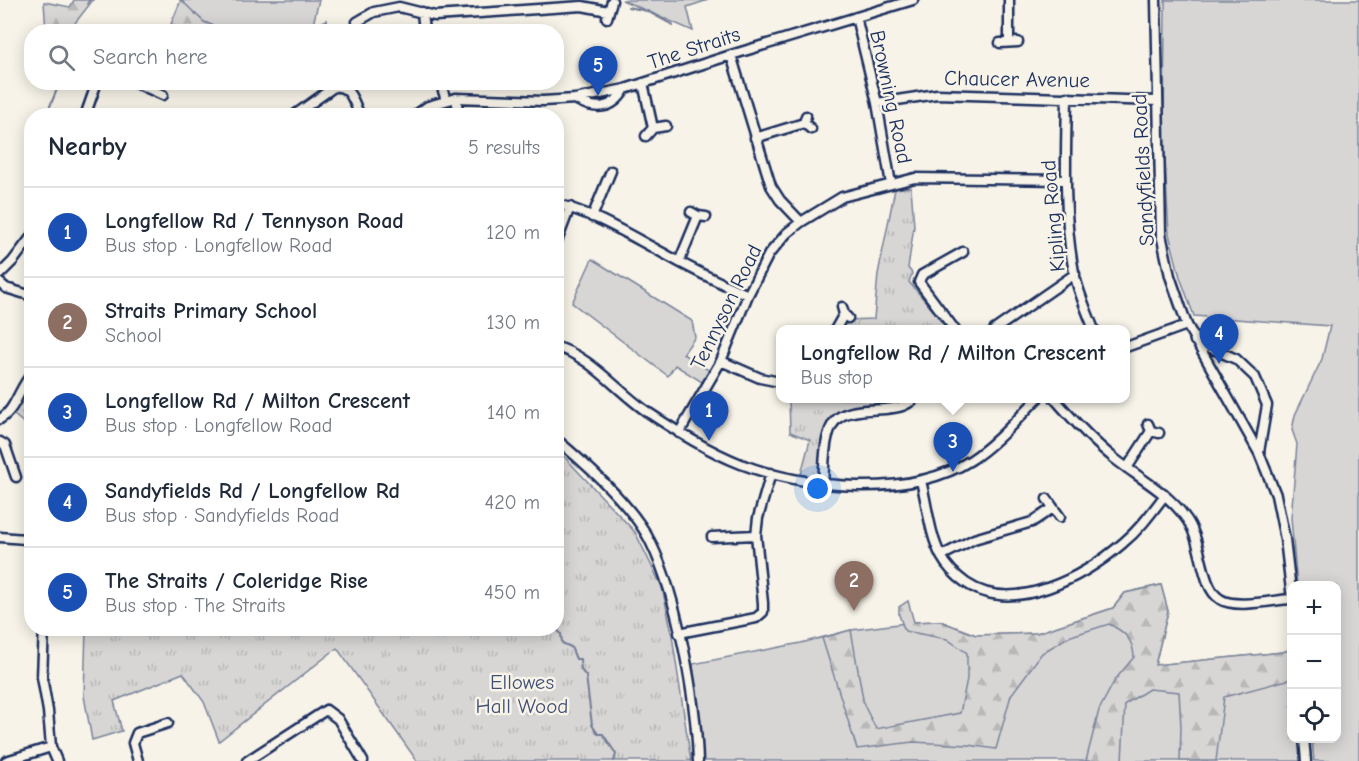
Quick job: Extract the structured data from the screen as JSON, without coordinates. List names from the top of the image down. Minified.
{"streets":{"street":["The Straits","Chaucer Avenue","Browning Road","Sandyfields Road","Kipling Road","Tennyson Road"]},"crossings":[["The Straits","Browning Road"],["Chaucer Avenue","Browning Road"],["Chaucer Avenue","Sandyfields Road"],["Chaucer Avenue","Kipling Road"],["Browning Road","Tennyson Road"],["Kipling Road","Tennyson Road"]],"parks":["Ellowes Hall Wood"],"page":{"search":"Search here","pins":["5","4","1","3","2"],"heading":["Nearby","5 results"],"list":[{"mark":"1","name":"Longfellow Rd / Tennyson Road","note":"Bus stop · Longfellow Road","value":"120 m"},{"mark":"2","name":"Straits Primary School","note":"School","value":"130 m"},{"mark":"3","name":"Longfellow Rd / Milton Crescent","note":"Bus stop · Longfellow Road","value":"140 m"},{"mark":"4","name":"Sandyfields Rd / Longfellow Rd","note":"Bus stop · Sandyfields Road","value":"420 m"},{"mark":"5","name":"The Straits / Coleridge Rise","note":"Bus stop · The Straits","value":"450 m"}],"popup":["Longfellow Rd / Milton Crescent","Bus stop"],"map_buttons":["+","−"]}}
